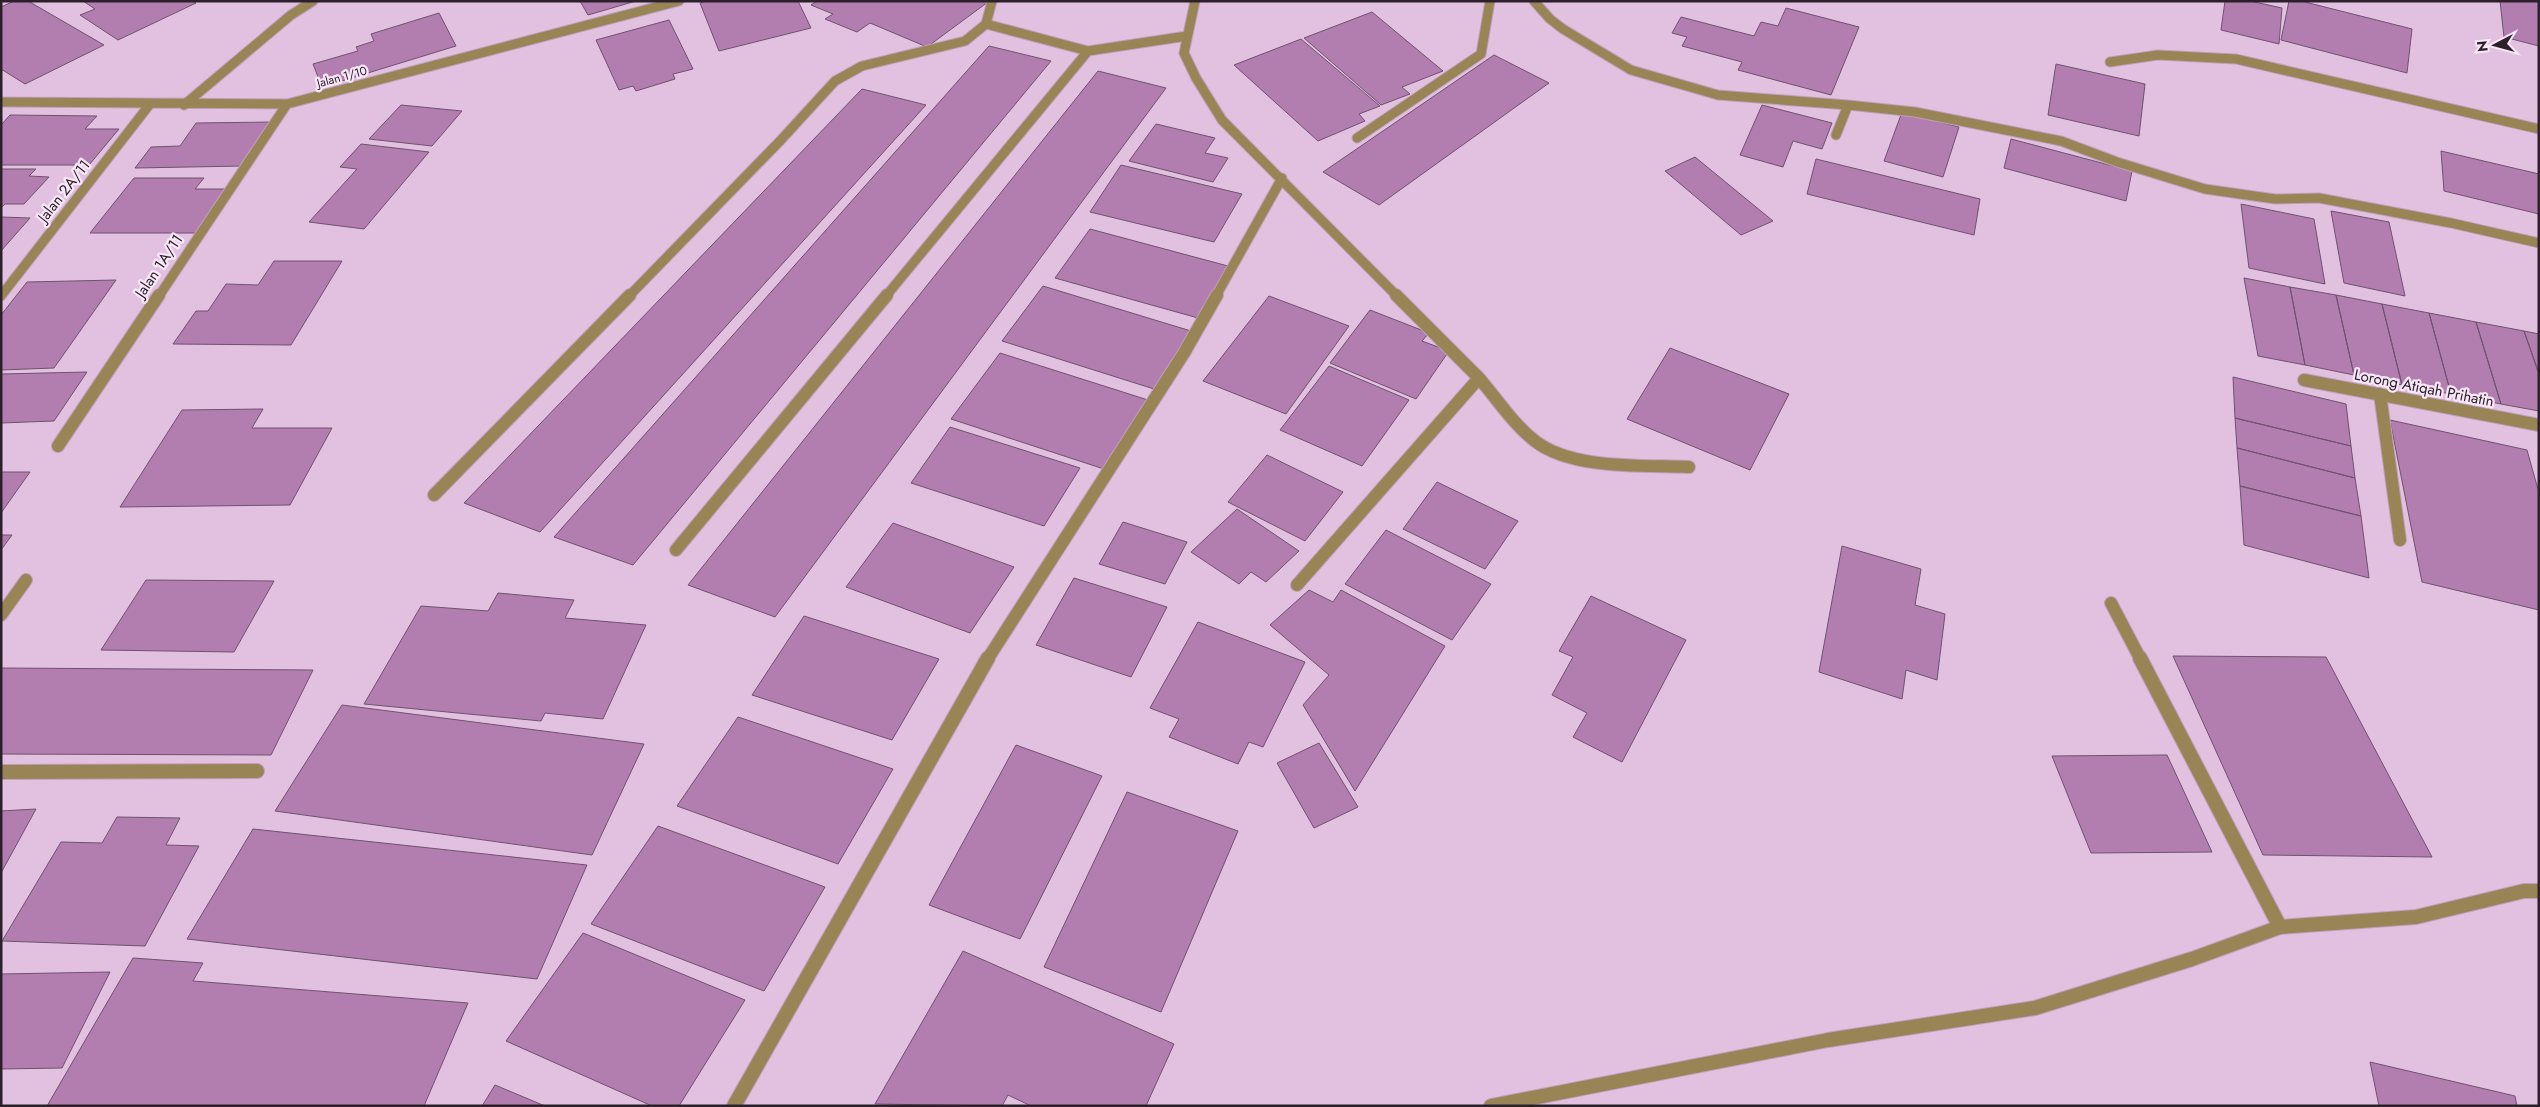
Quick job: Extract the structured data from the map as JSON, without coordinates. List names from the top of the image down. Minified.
{"streets":{"street":["Jalan 1/10","Jalan 2A/11","Jalan 1A/11","Lorong Atiqah Prihatin"]},"crossings":[["Jalan 1/10","Jalan 2A/11"],["Jalan 1/10","Jalan 1A/11"]],"north":"left"}
